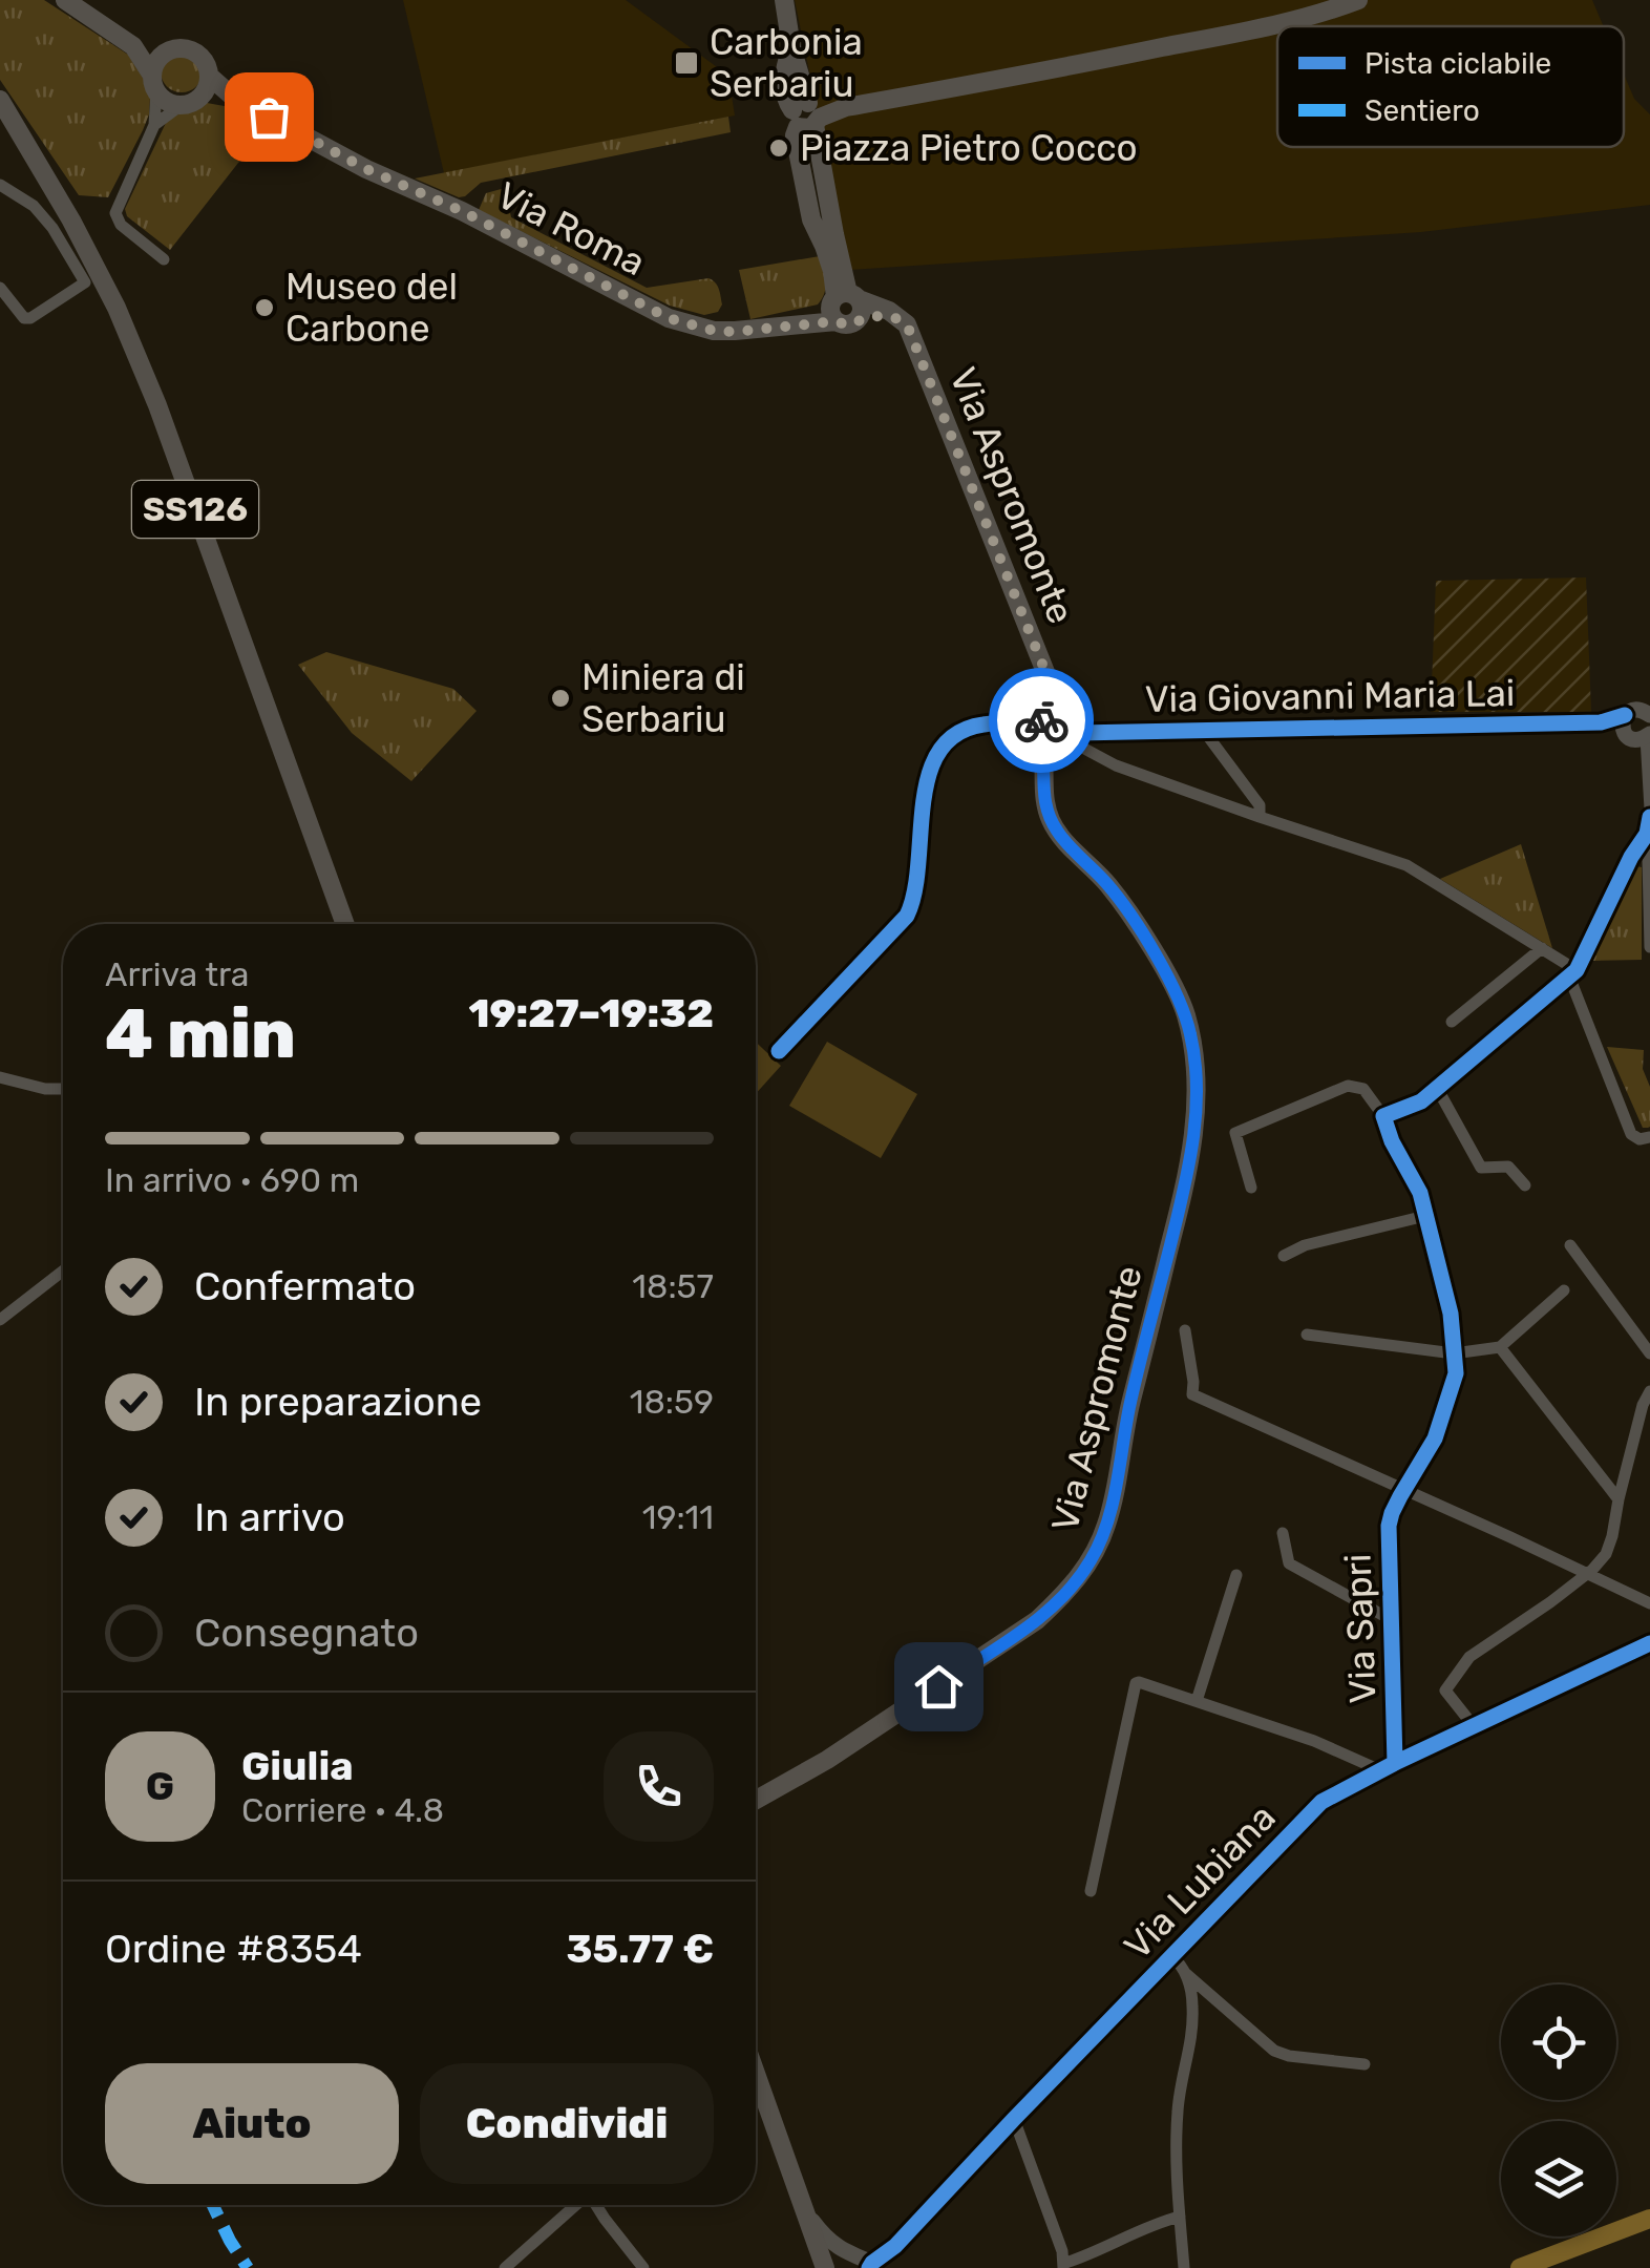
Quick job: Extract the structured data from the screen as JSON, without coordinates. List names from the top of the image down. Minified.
{"streets":{"main road":["Via Roma","Via Aspromonte","SS126"],"street":["Via Giovanni Maria Lai","Via Sapri","Via Lubiana"]},"crossings":[["Via Roma","Via Aspromonte"],["Via Aspromonte","Via Giovanni Maria Lai"],["Via Sapri","Via Lubiana"]],"places":{"transit":["Carbonia Serbariu"],"other":["Piazza Pietro Cocco","Museo del Carbone","Miniera di Serbariu"]},"legend":["Pista ciclabile","Sentiero"],"page":{"heading":["4 min","Arriva tra","19:27–19:32"],"panel":["Giulia","Corriere · 4.8","Ordine #8354","35.77 €"],"bar":"In arrivo · 690 m","list":[["Confermato","18:57"],["In preparazione","18:59"],["In arrivo","19:11"],"Consegnato"],"round":"G","buttons":["Aiuto","Condividi"]}}
